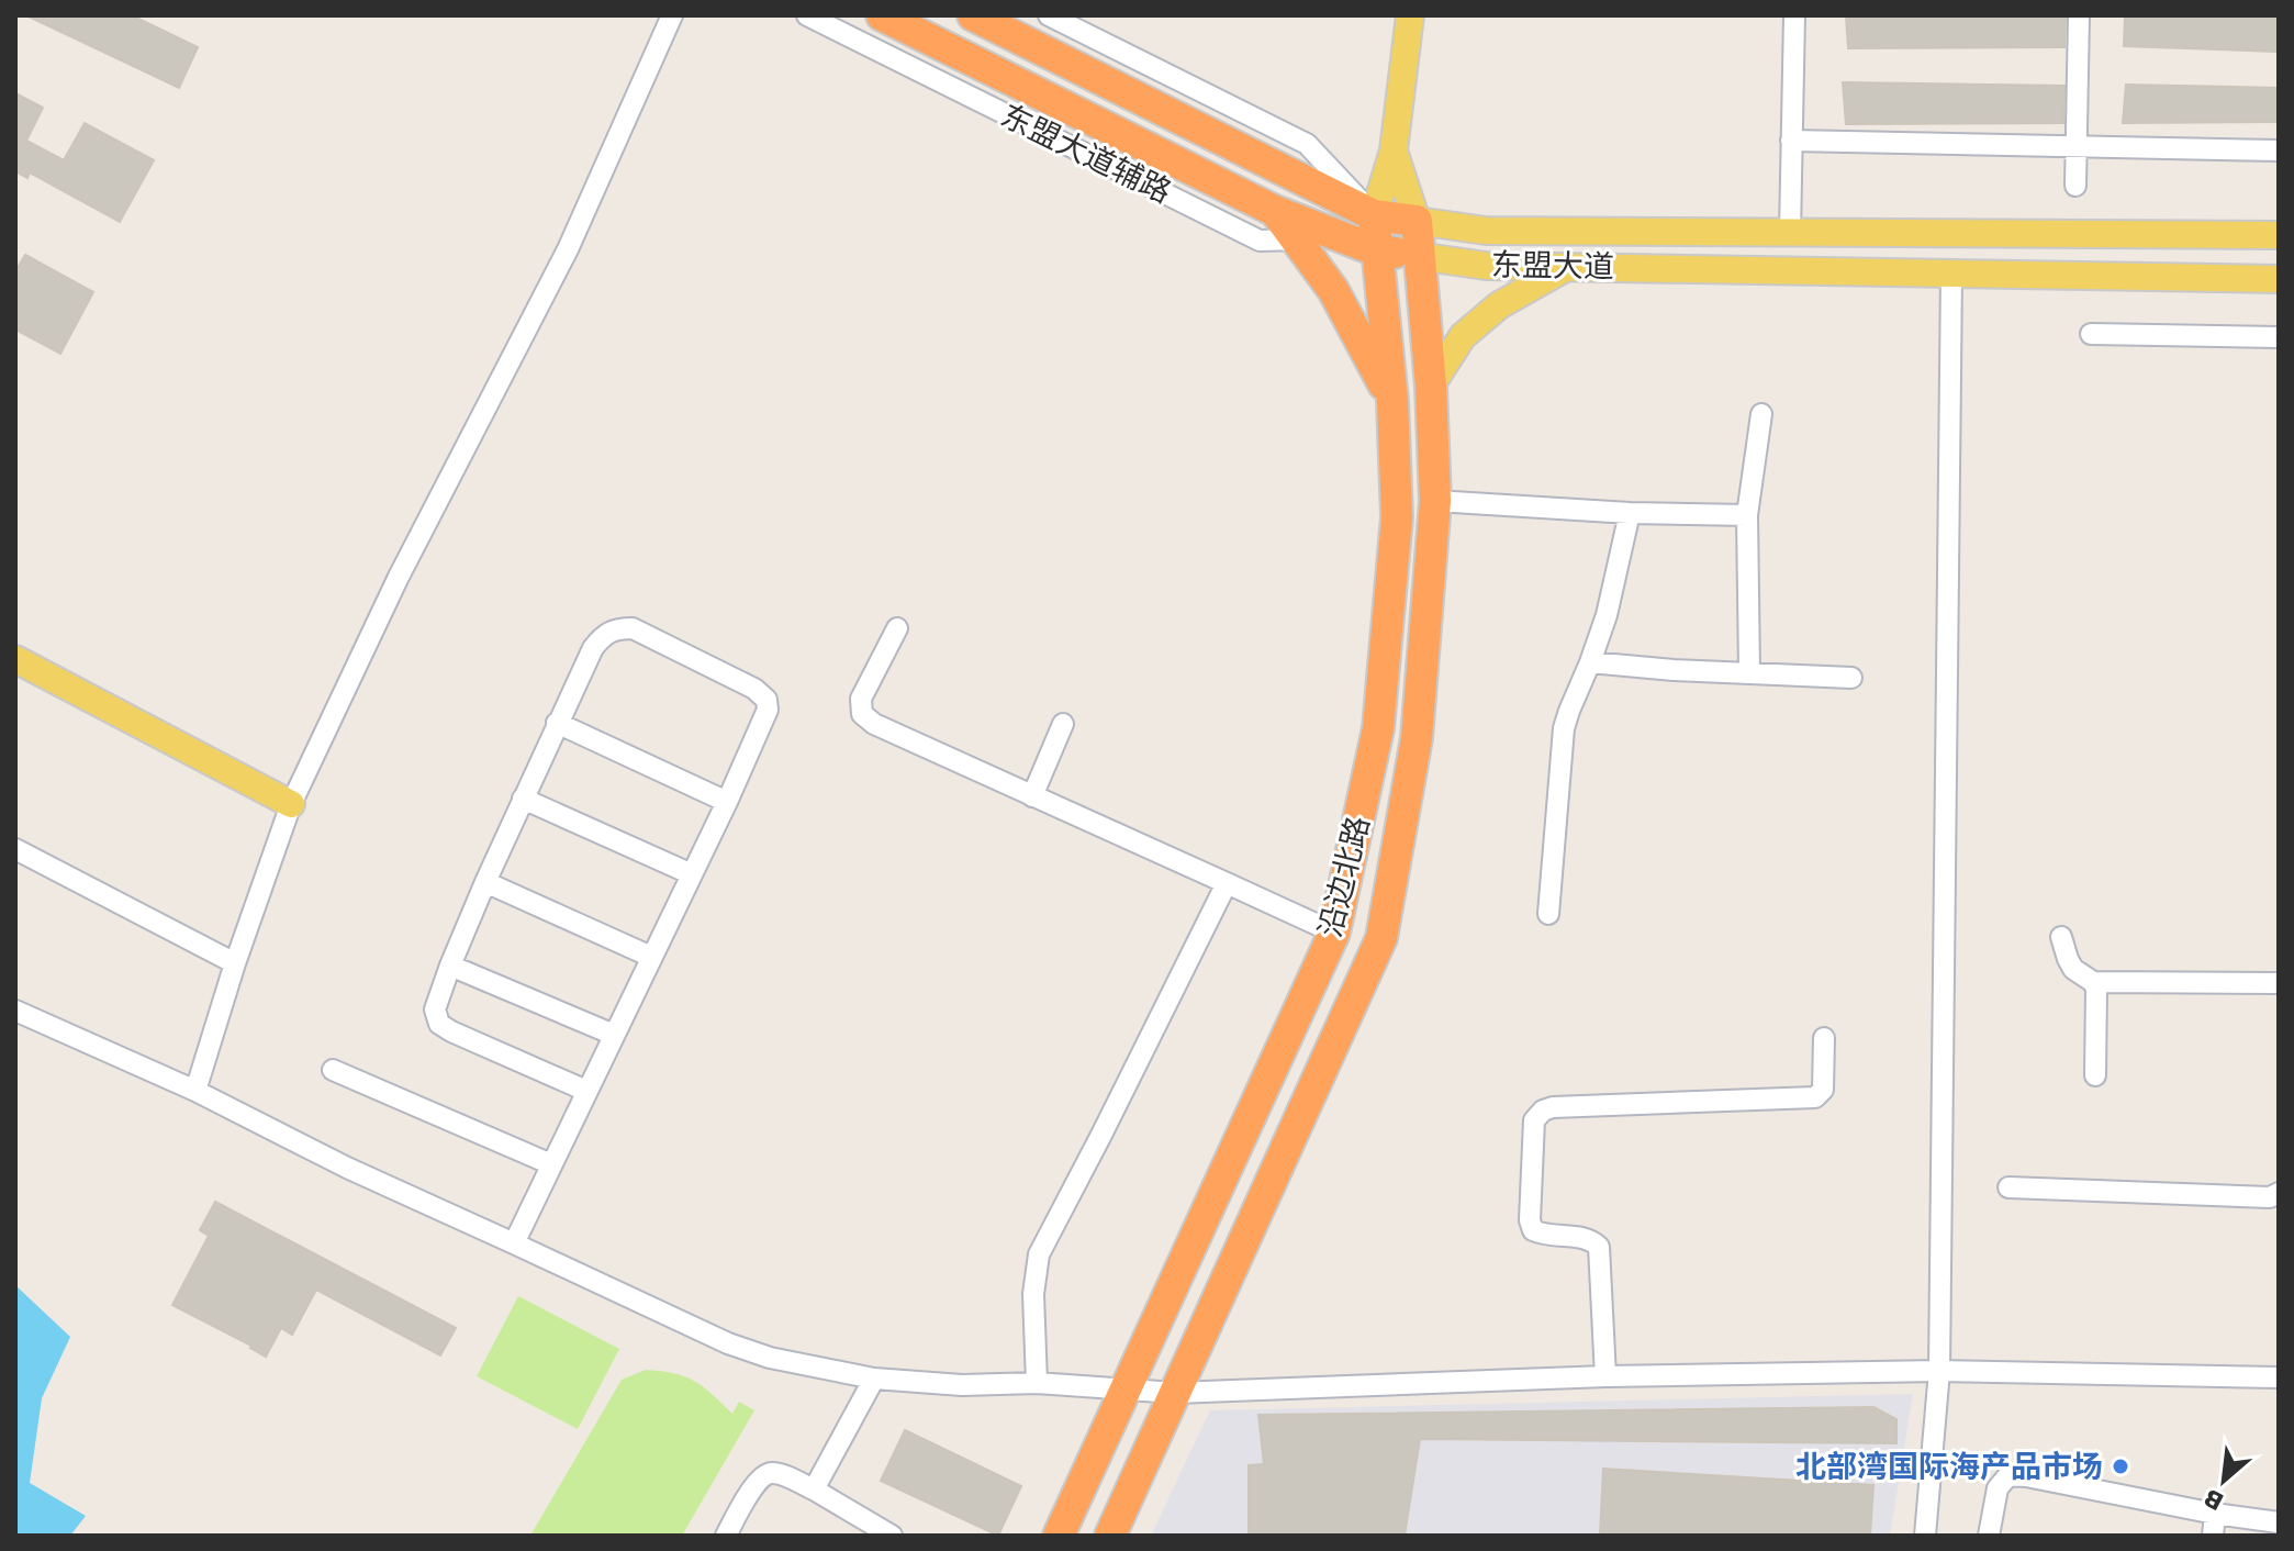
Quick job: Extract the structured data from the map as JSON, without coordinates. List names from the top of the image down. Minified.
{"streets":{"highway":["东盟大道","沿边北路"],"street":["东盟大道辅路"]},"crossings":[["东盟大道辅路","东盟大道"],["东盟大道辅路","沿边北路"],["东盟大道","沿边北路"]],"places":["北部湾国际海产品市场"],"north":"bottom left"}
